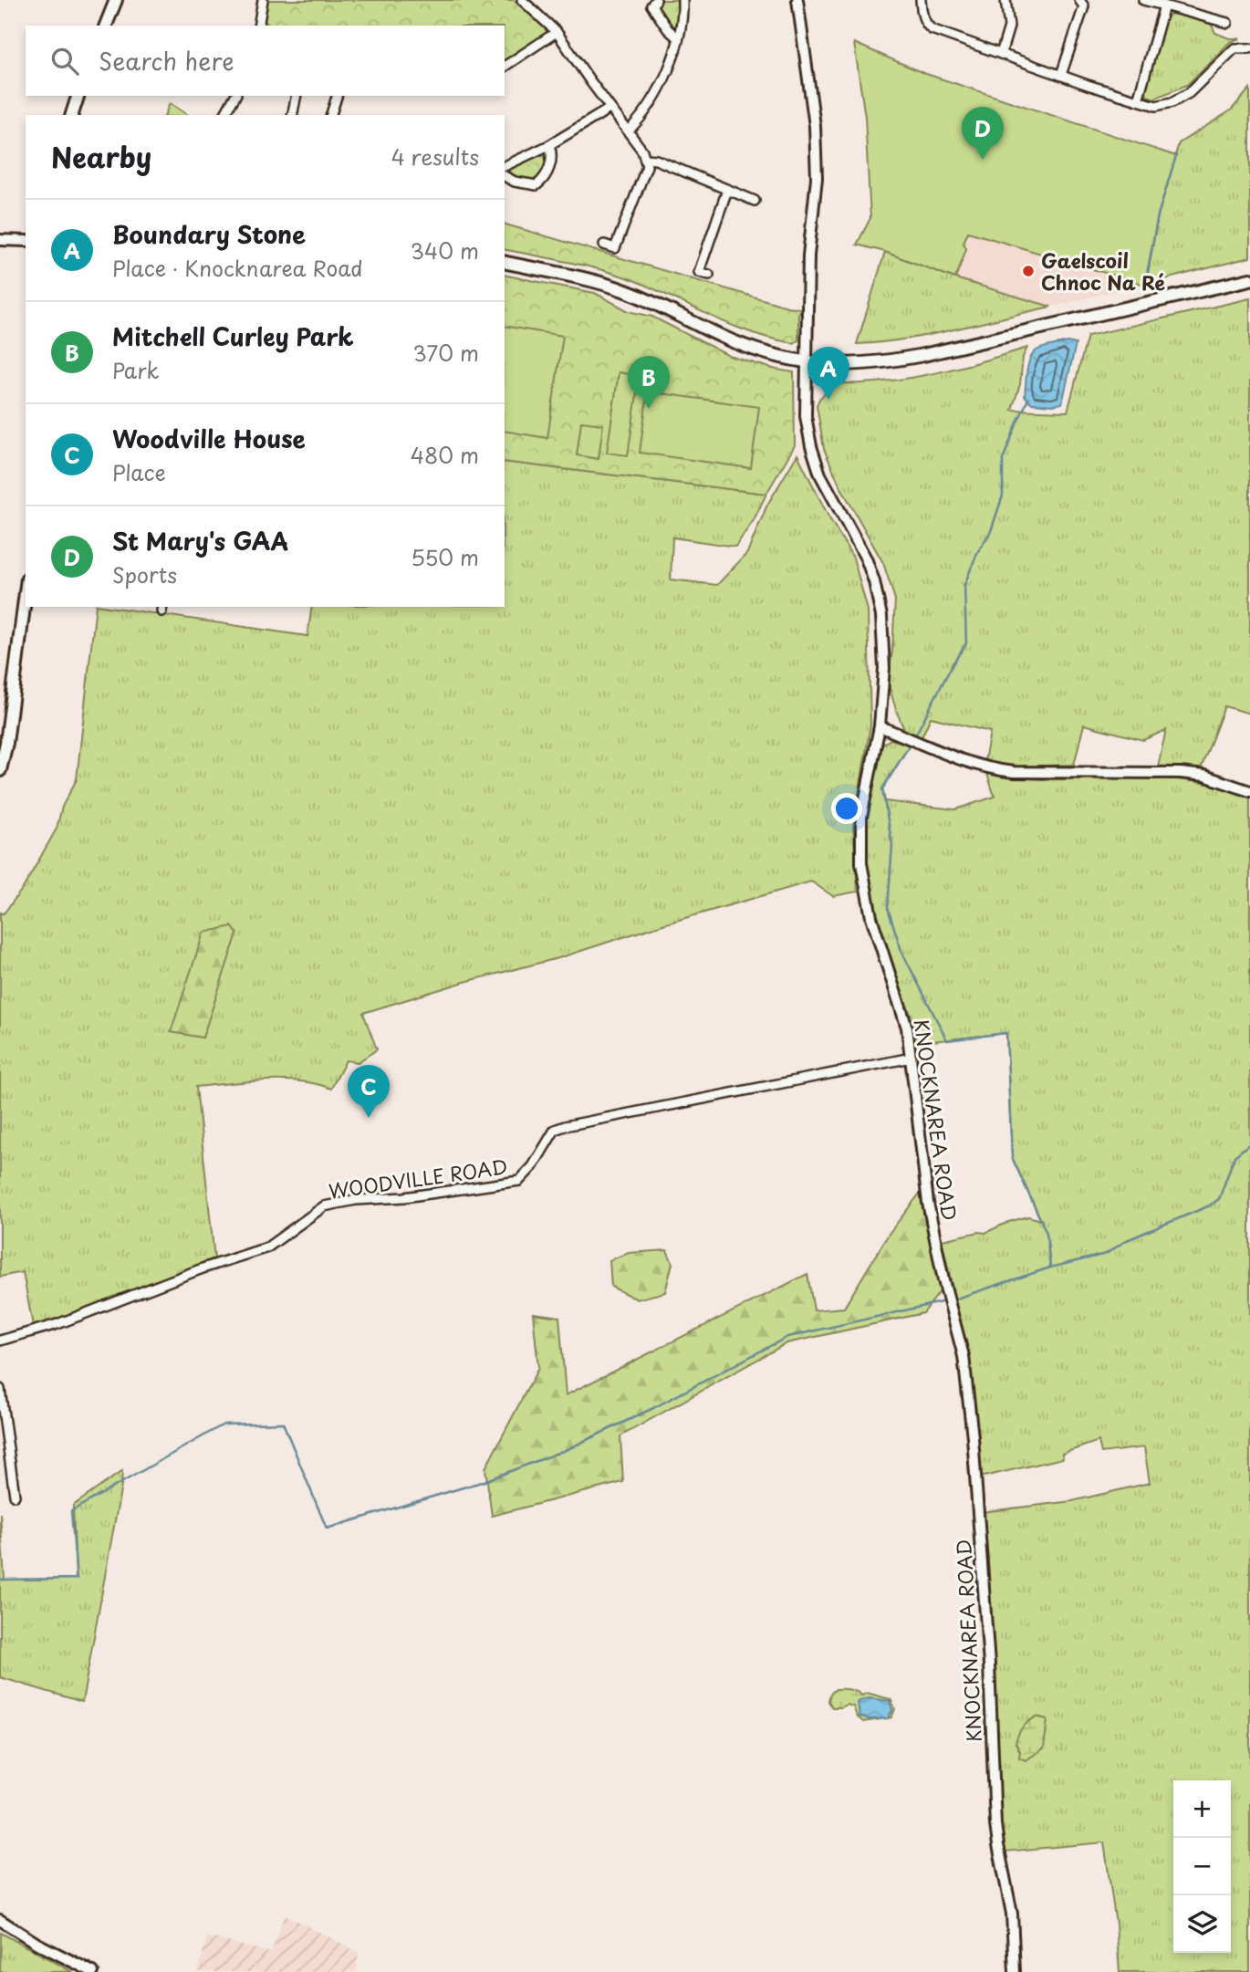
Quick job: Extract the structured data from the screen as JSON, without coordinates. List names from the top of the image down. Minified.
{"streets":{"street":["KNOCKNAREA ROAD","WOODVILLE ROAD"]},"crossings":[["KNOCKNAREA ROAD","WOODVILLE ROAD"]],"places":["Gaelscoil Chnoc Na Ré"],"page":{"search":"Search here","pins":["D","A","B","C"],"heading":["Nearby","4 results"],"list":[{"mark":"A","name":"Boundary Stone","note":"Place · Knocknarea Road","value":"340 m"},{"mark":"B","name":"Mitchell Curley Park","note":"Park","value":"370 m"},{"mark":"C","name":"Woodville House","note":"Place","value":"480 m"},{"mark":"D","name":"St Mary's GAA","note":"Sports","value":"550 m"}],"map_buttons":["+","−"]}}
